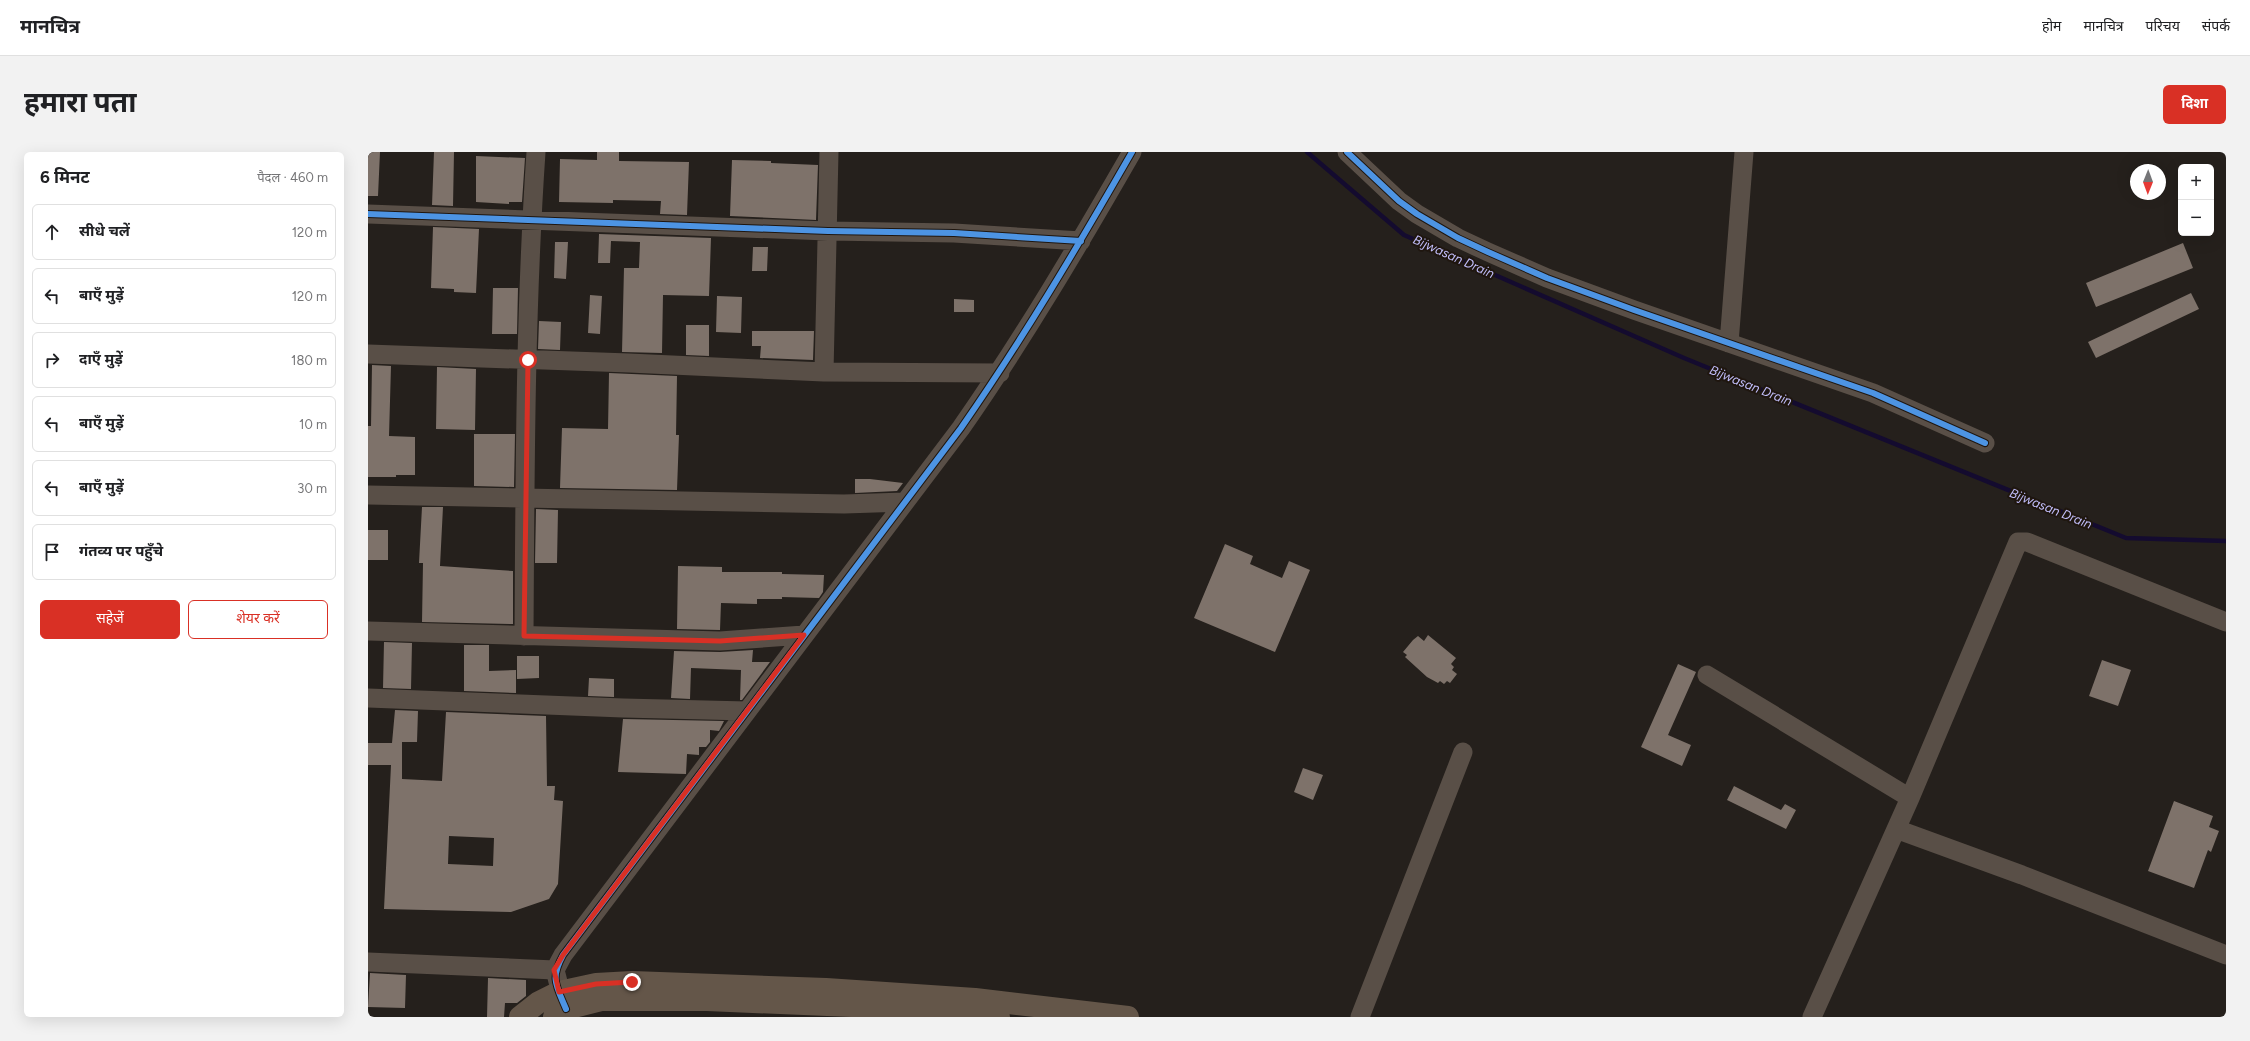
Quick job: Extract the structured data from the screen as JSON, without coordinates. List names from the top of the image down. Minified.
{"water":["Bijwasan Drain"],"north":"bottom","page":{"header":"मानचित्र","nav":["होम","मानचित्र","परिचय","संपर्क"],"title":"हमारा पता","buttons":["दिशा",["सहेजें","शेयर करें"]],"heading":["6 मिनट","पैदल · 460 m"],"map_buttons":["+","−"],"list":[["सीधे चलें","120 m"],["बाएँ मुड़ें","120 m"],["दाएँ मुड़ें","180 m"],["बाएँ मुड़ें","10 m"],["बाएँ मुड़ें","30 m"],"गंतव्य पर पहुँचे"]}}
